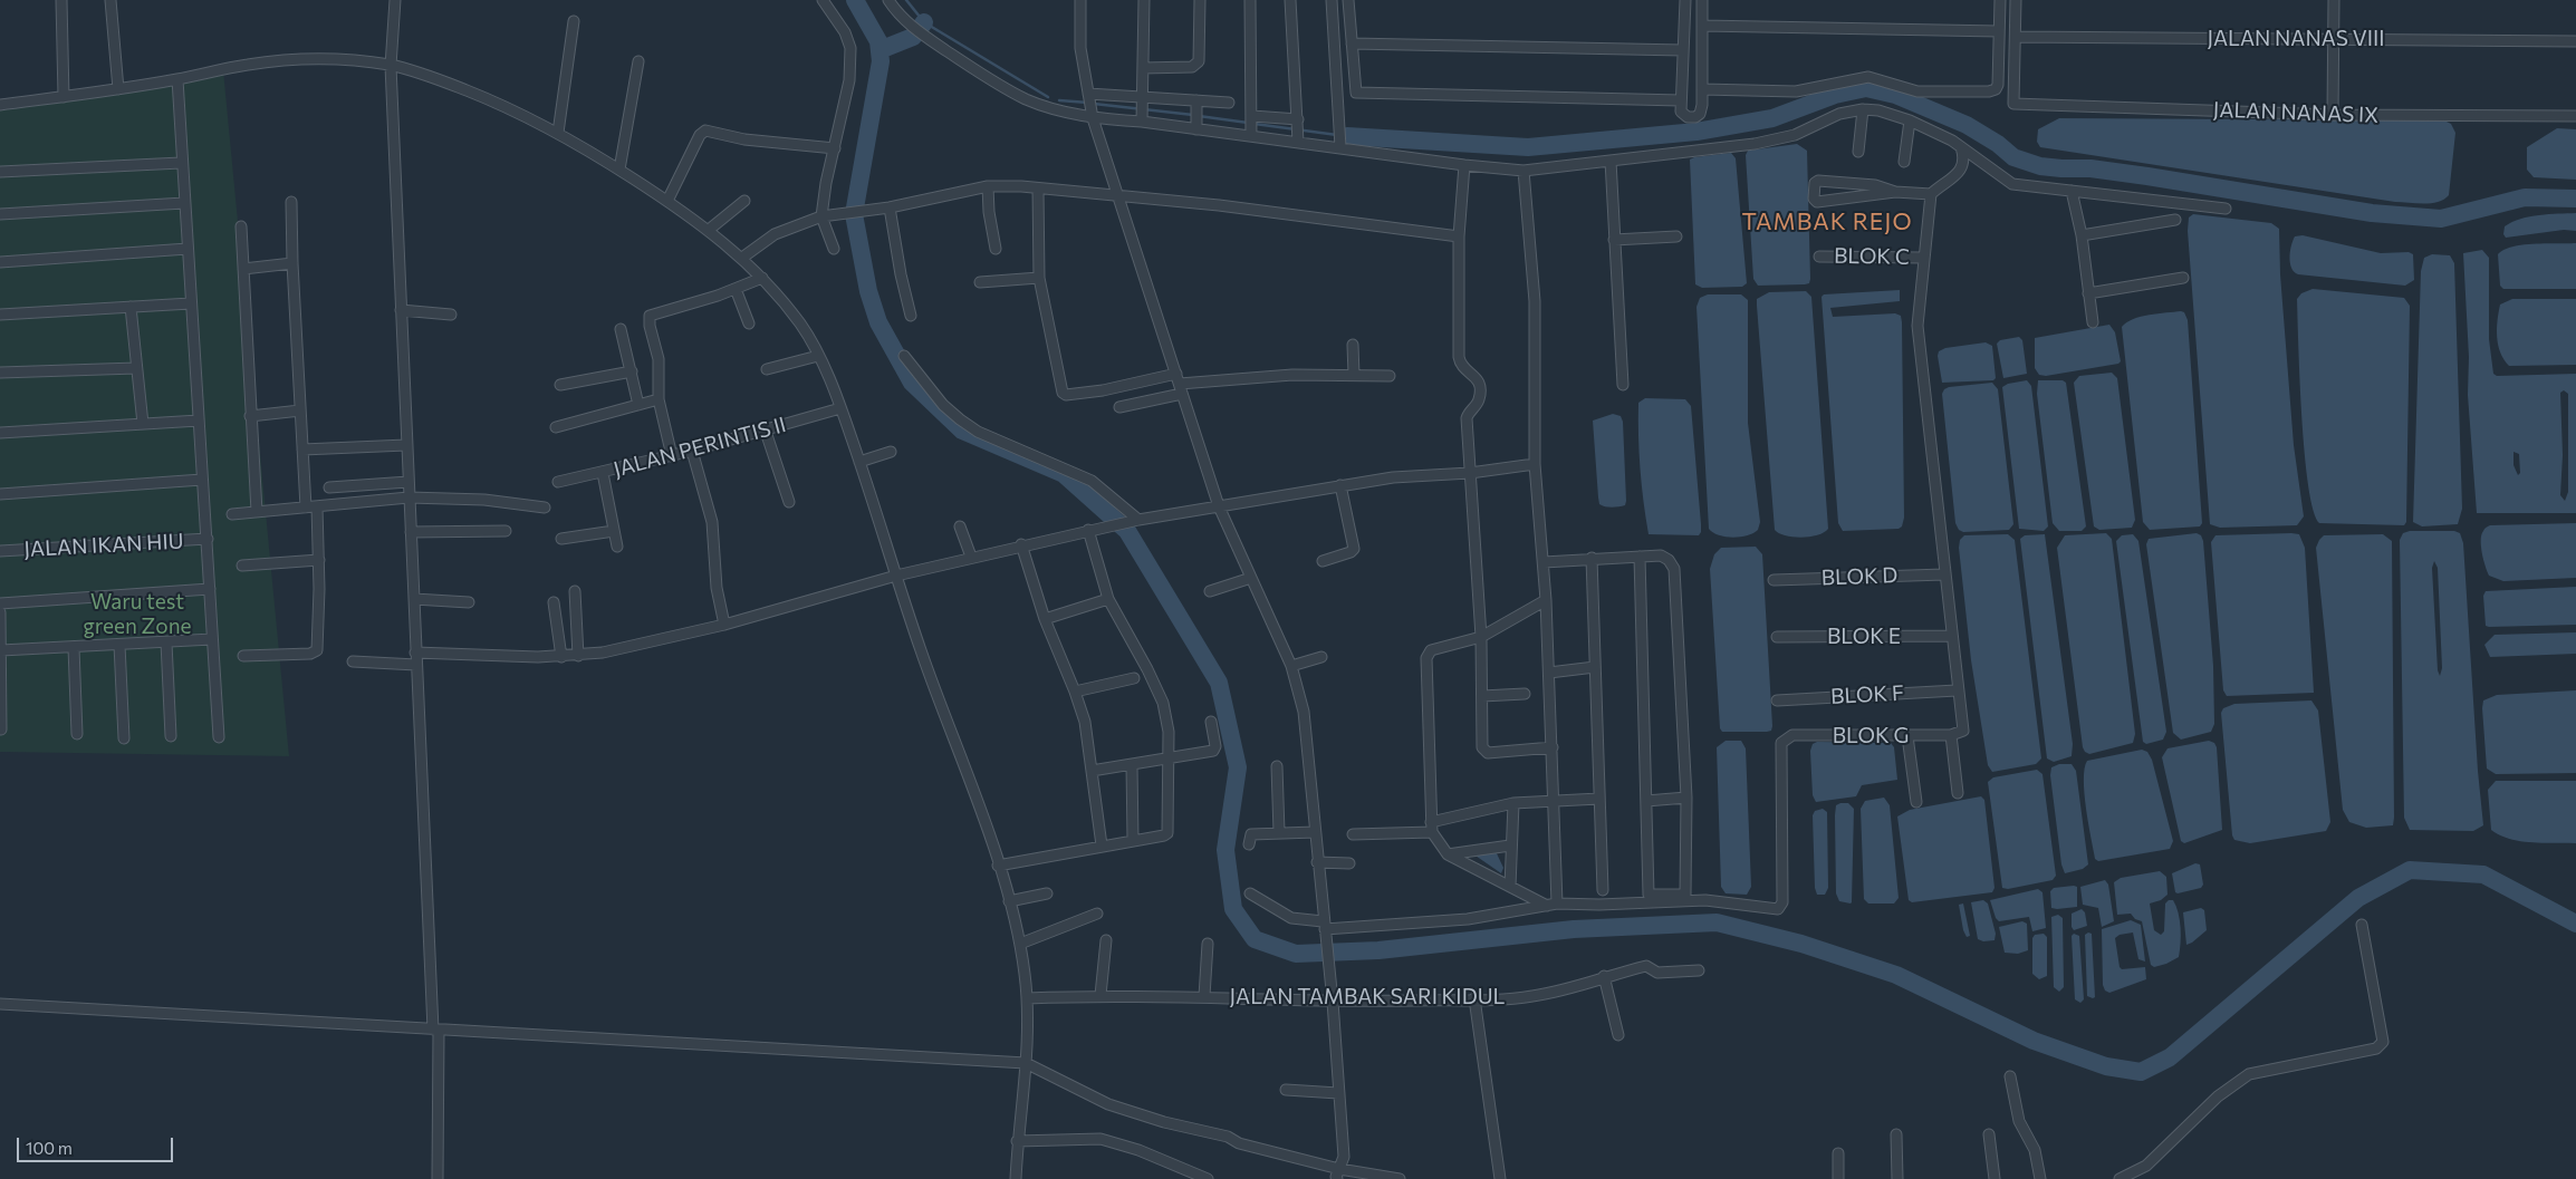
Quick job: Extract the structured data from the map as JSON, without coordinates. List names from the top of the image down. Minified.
{"streets":{"street":["JALAN NANAS VIII","JALAN NANAS IX","BLOK C","JALAN PERINTIS II","JALAN IKAN HIU","BLOK D","BLOK E","BLOK F","BLOK G","JALAN TAMBAK SARI KIDUL"]},"crossings":[["JALAN NANAS VIII","JALAN NANAS IX"]],"districts":["TAMBAK REJO"],"parks":["Waru test green Zone"],"scale_bar":"100 m"}
